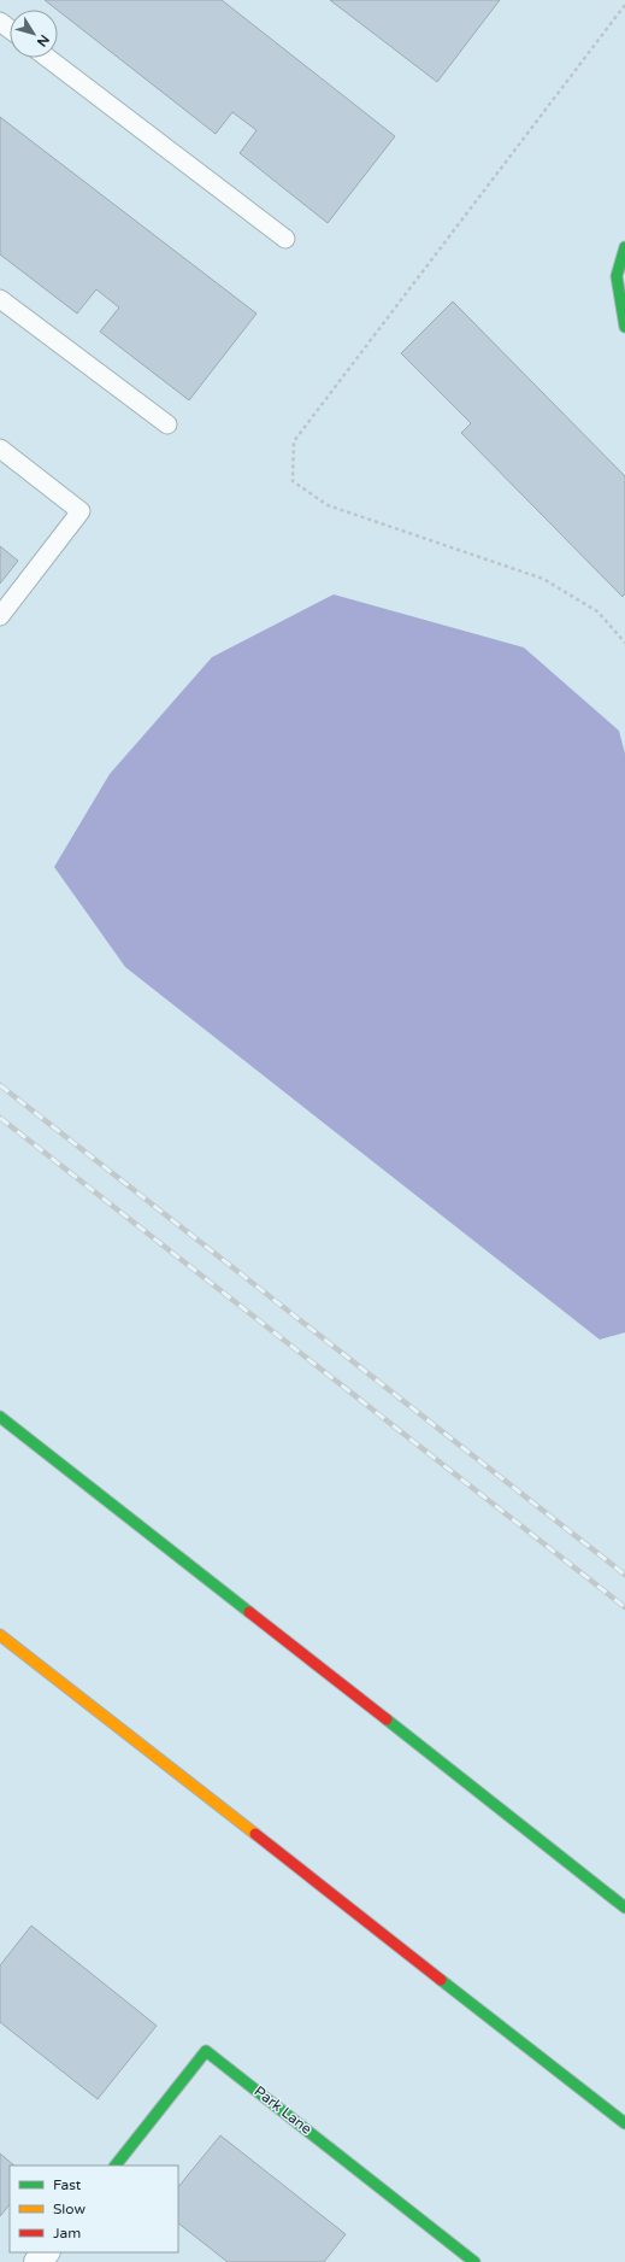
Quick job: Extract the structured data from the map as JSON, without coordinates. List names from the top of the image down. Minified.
{"streets":{"main road":["Park Lane"]},"legend":["Fast","Slow","Jam"],"north":"bottom right"}
